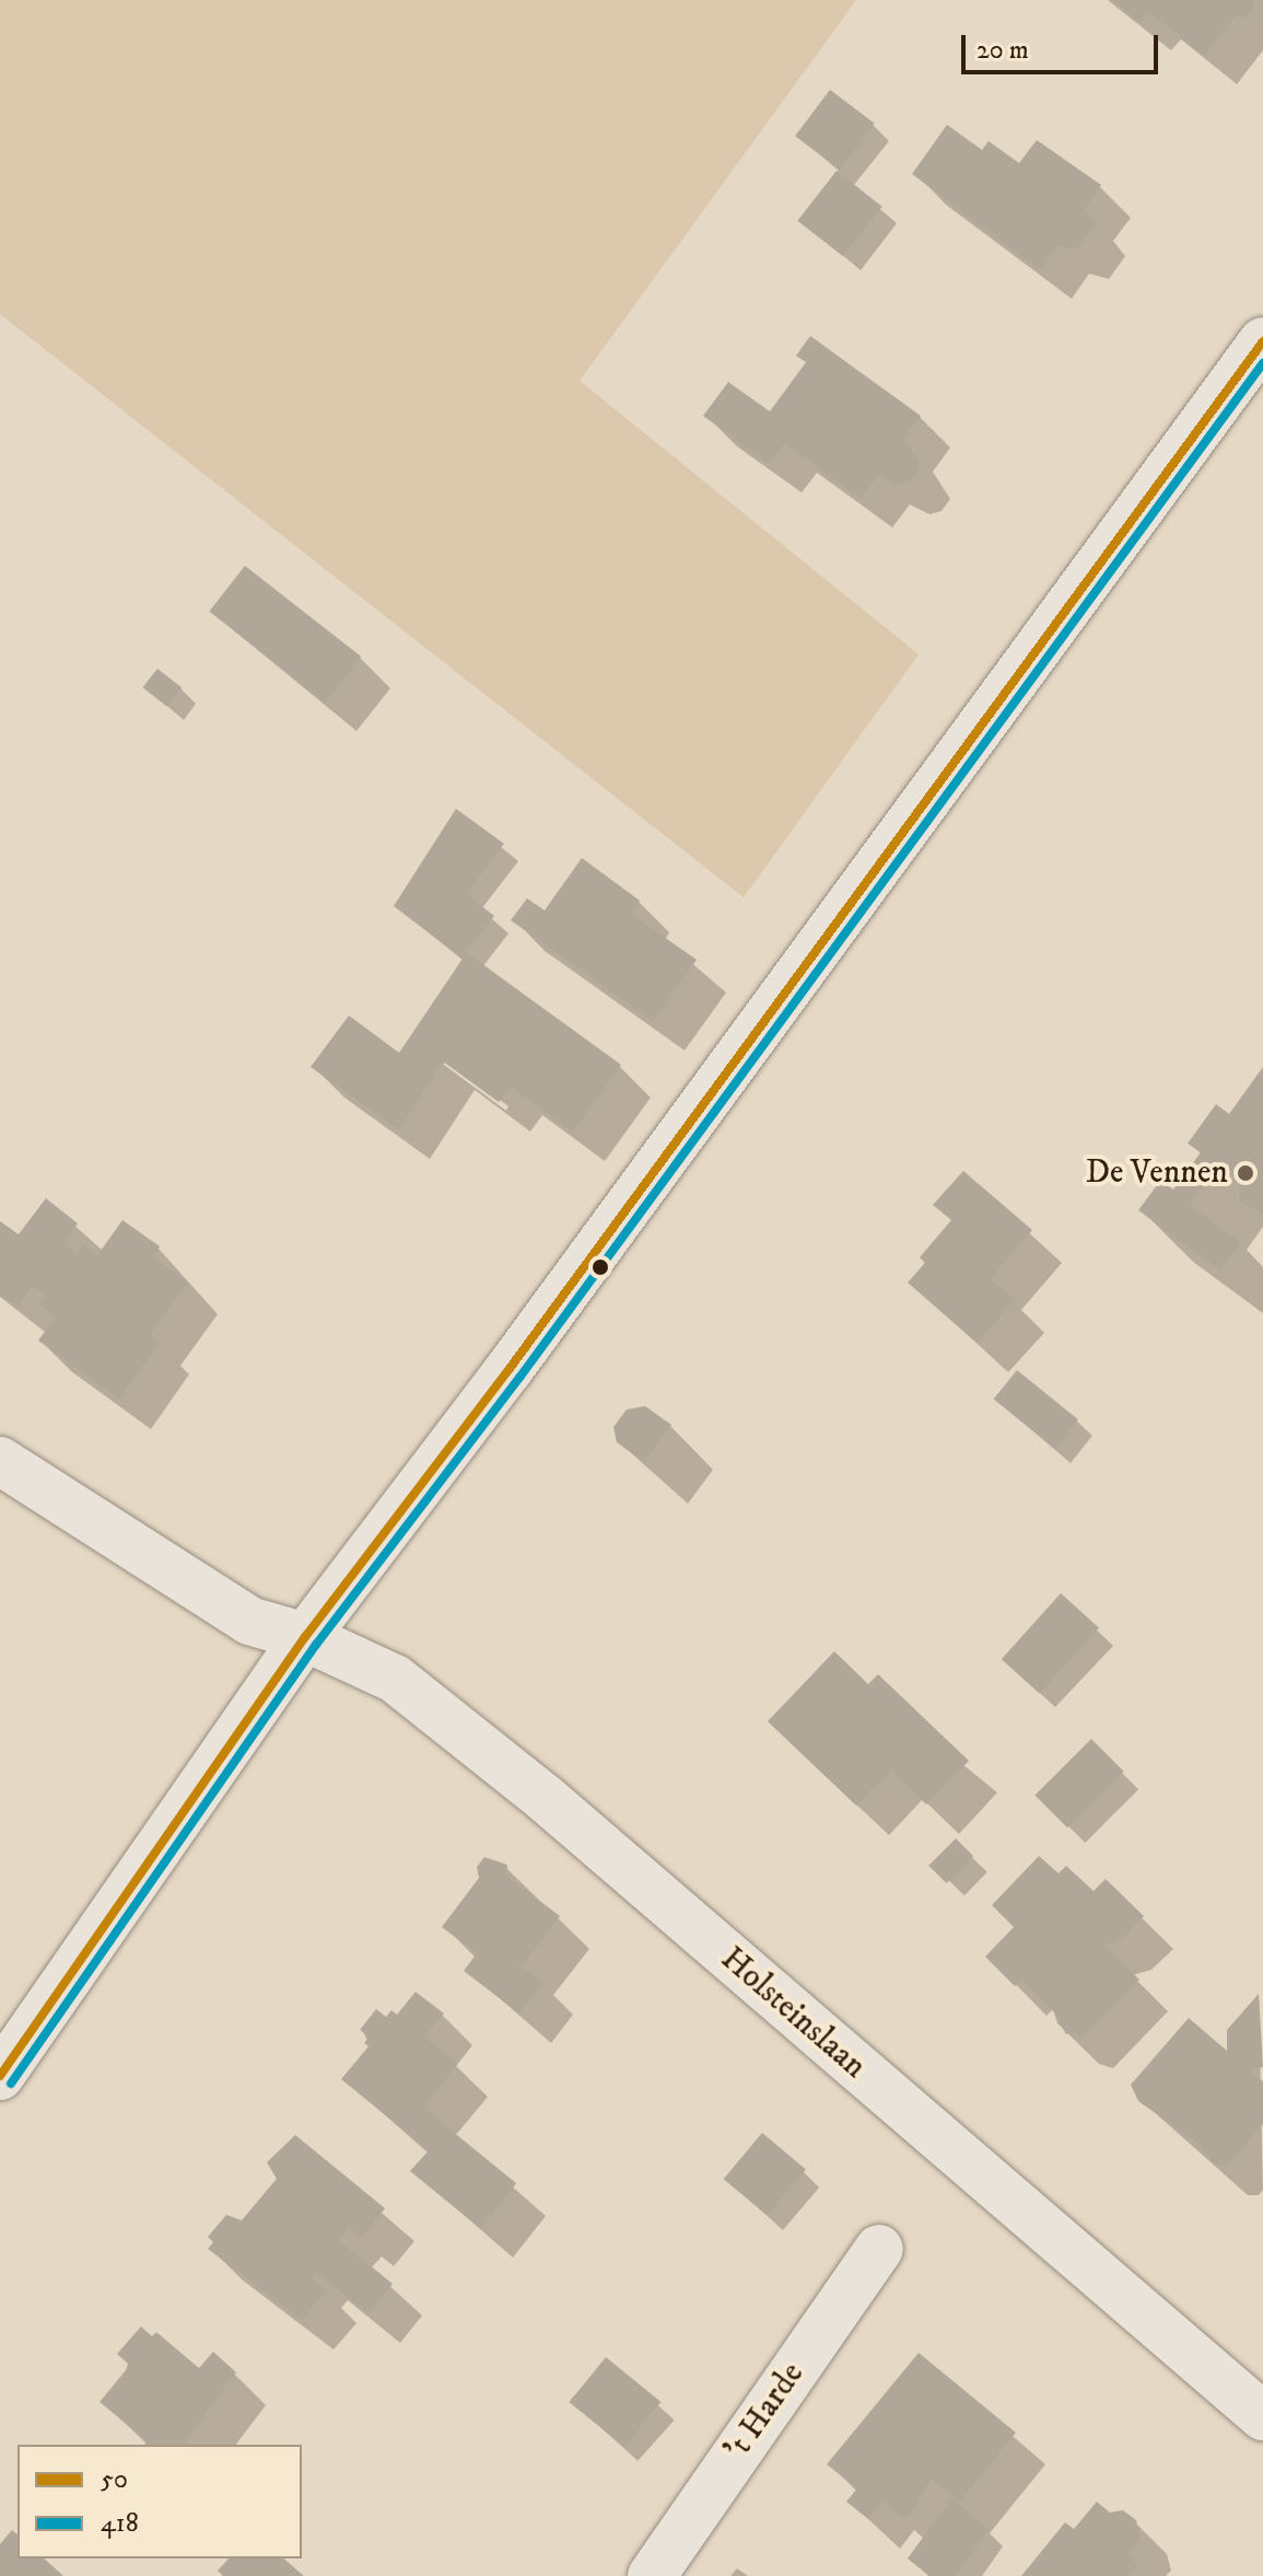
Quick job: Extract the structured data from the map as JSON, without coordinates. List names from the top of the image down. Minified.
{"streets":{"main road":["Holsteinslaan","'t Harde"]},"places":["De Vennen"],"lines":["transit line 50","transit line 418"],"legend":["50","418"],"scale_bar":"20 m"}
